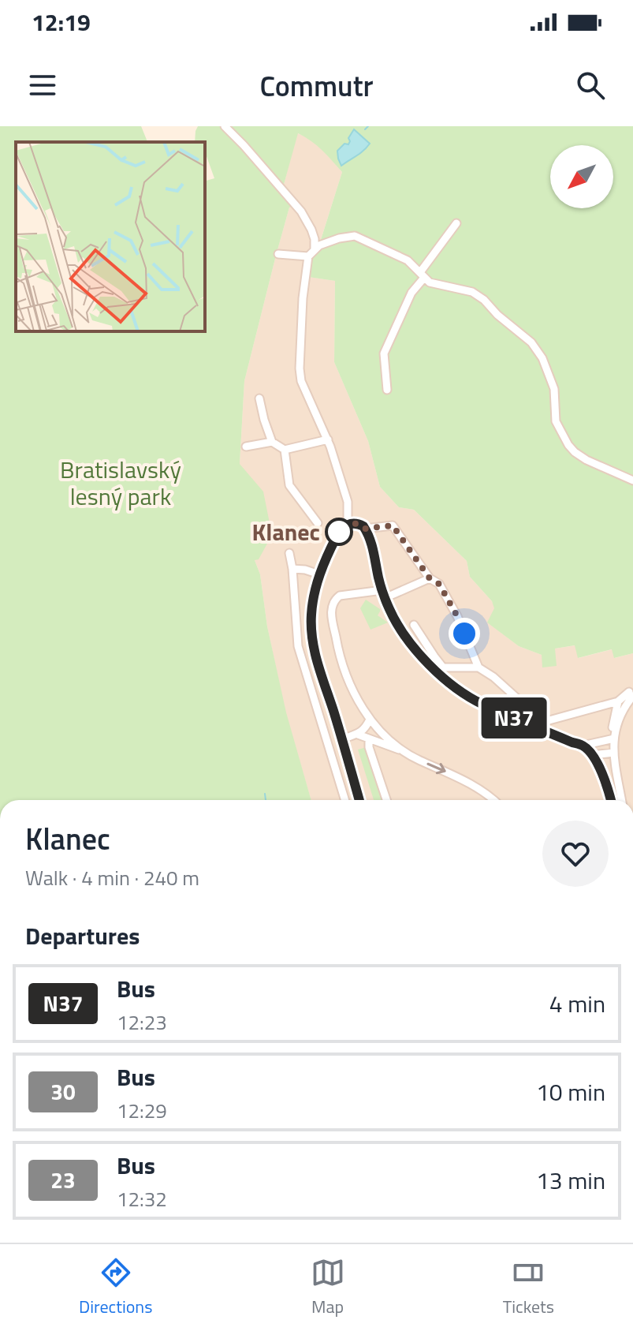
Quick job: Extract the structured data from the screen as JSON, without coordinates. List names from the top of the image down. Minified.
{"parks":["Bratislavský lesný park"],"places":["Klanec"],"lines":["bus line N37"],"north":"bottom left","page":{"status":"12:19","header":"Commutr","on_map":"N37","heading":[["Klanec","Walk · 4 min · 240 m"],"Departures"],"list":[{"mark":"N37","name":"Bus","note":"12:23","value":"4 min"},{"mark":"30","name":"Bus","note":"12:29","value":"10 min"},{"mark":"23","name":"Bus","note":"12:32","value":"13 min"}],"tabs":["Directions","Map","Tickets"]}}
